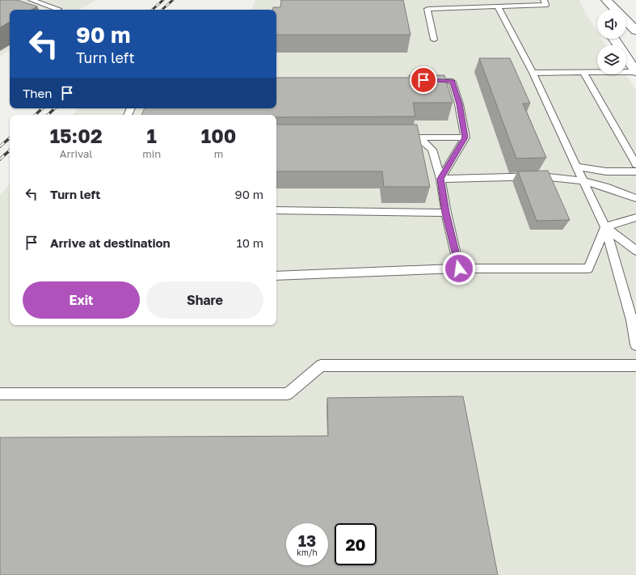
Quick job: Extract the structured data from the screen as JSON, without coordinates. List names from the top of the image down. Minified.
{"page":{"turn":["90 m","Turn left"],"then":"Then","eta":["15:02","Arrival","1","min","100","m"],"list":[{"name":"Turn left","value":"90 m"},{"name":"Arrive at destination","value":"10 m"}],"buttons":["Exit","Share"],"speed":"13 km/h","limit":"20"}}
